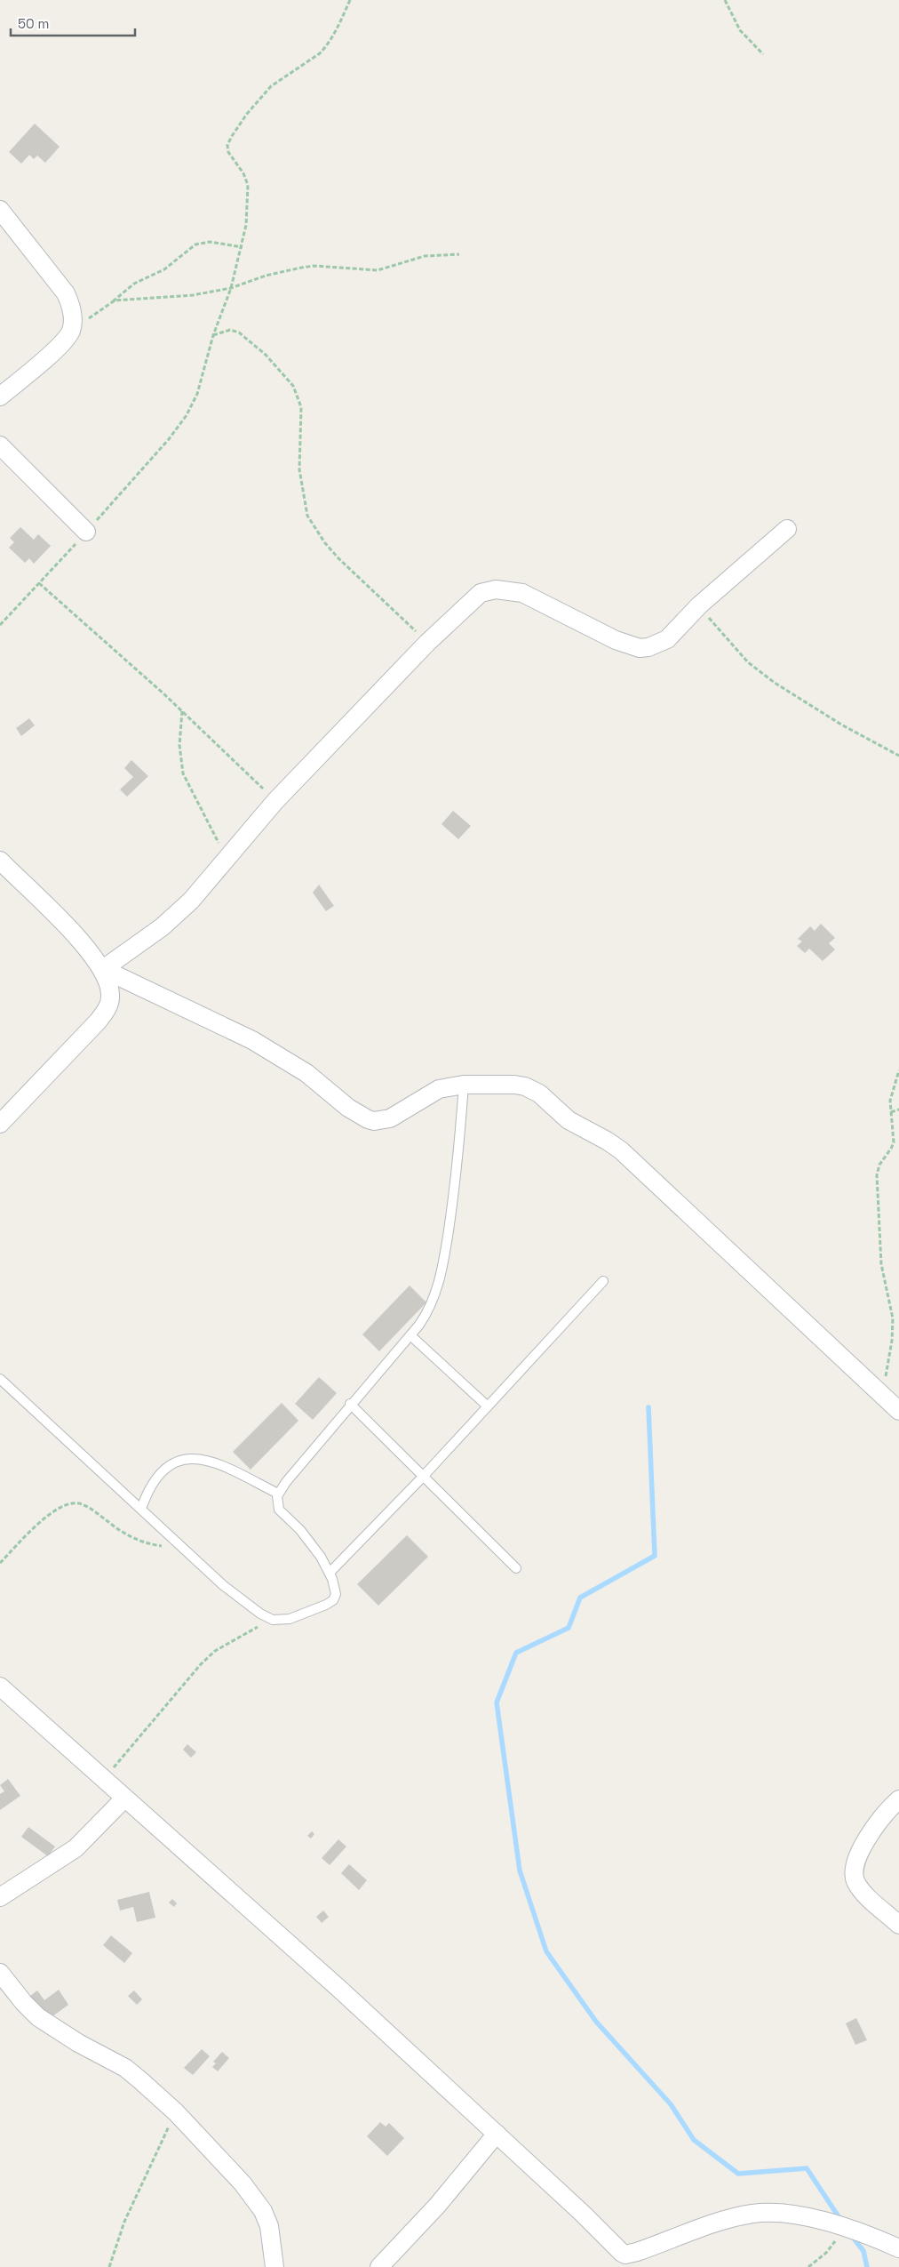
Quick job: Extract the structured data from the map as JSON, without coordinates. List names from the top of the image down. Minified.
{"scale_bar":"50 m"}
